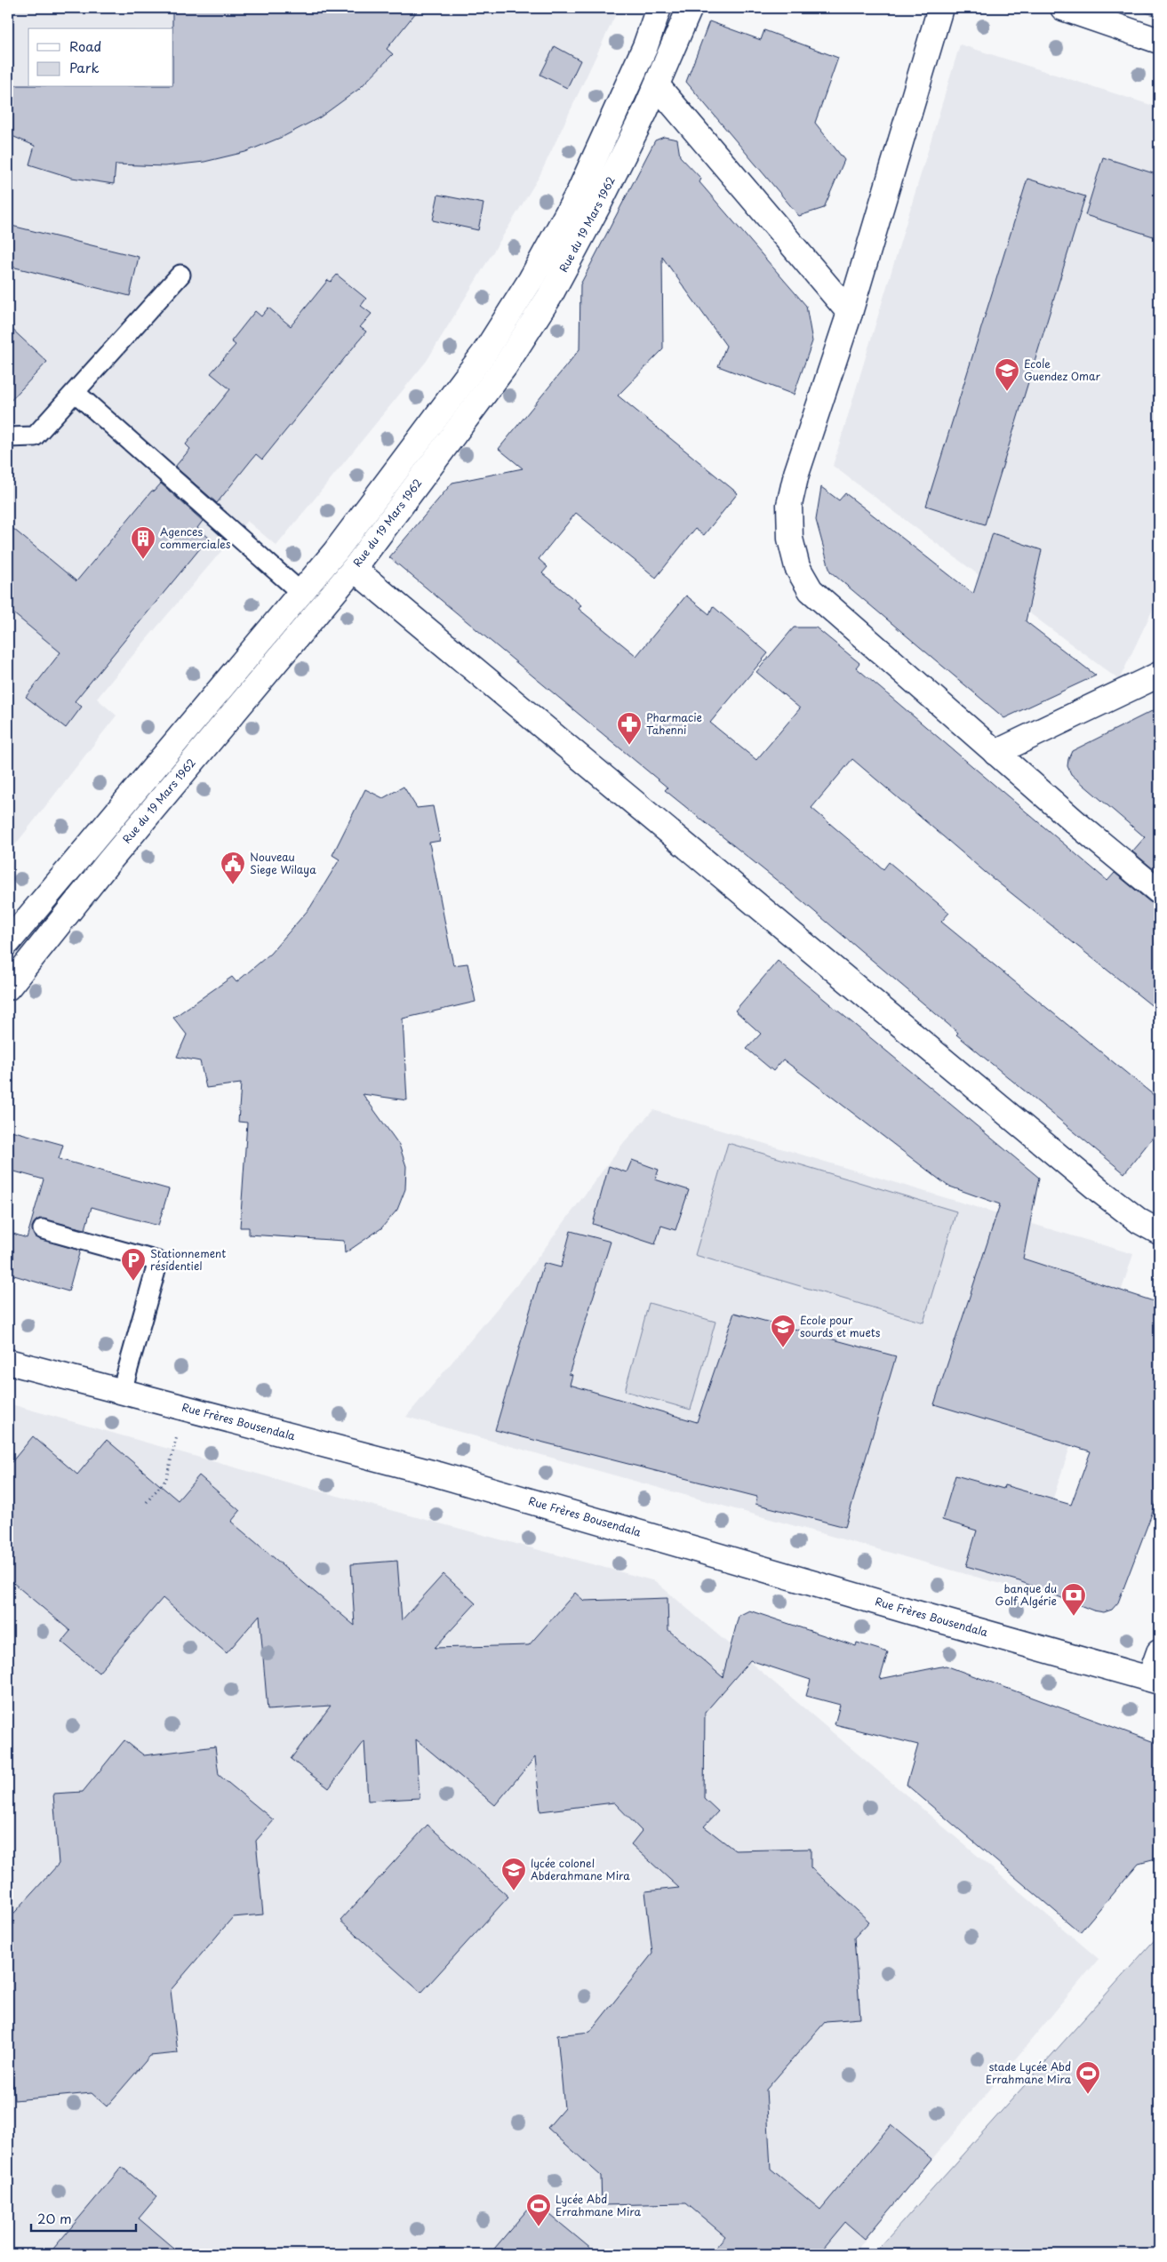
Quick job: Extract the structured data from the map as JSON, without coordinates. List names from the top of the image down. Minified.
{"streets":{"street":["Rue du 19 Mars 1962","Rue Frères Bousendala"]},"places":{"school or university":["Ecole Guendez Omar","Ecole pour sourds et muets","lycée colonel Abderahmane Mira"],"building":["Agences commerciales"],"pharmacy":["Pharmacie Tahenni"],"public building":["Nouveau Siege Wilaya"],"parking":["Stationnement résidentiel"],"bank":["banque du Golf Algérie"],"sports":["stade Lycée Abd Errahmane Mira","Lycée Abd Errahmane Mira"]},"legend":["Road","Park"],"scale_bar":"20 m"}
